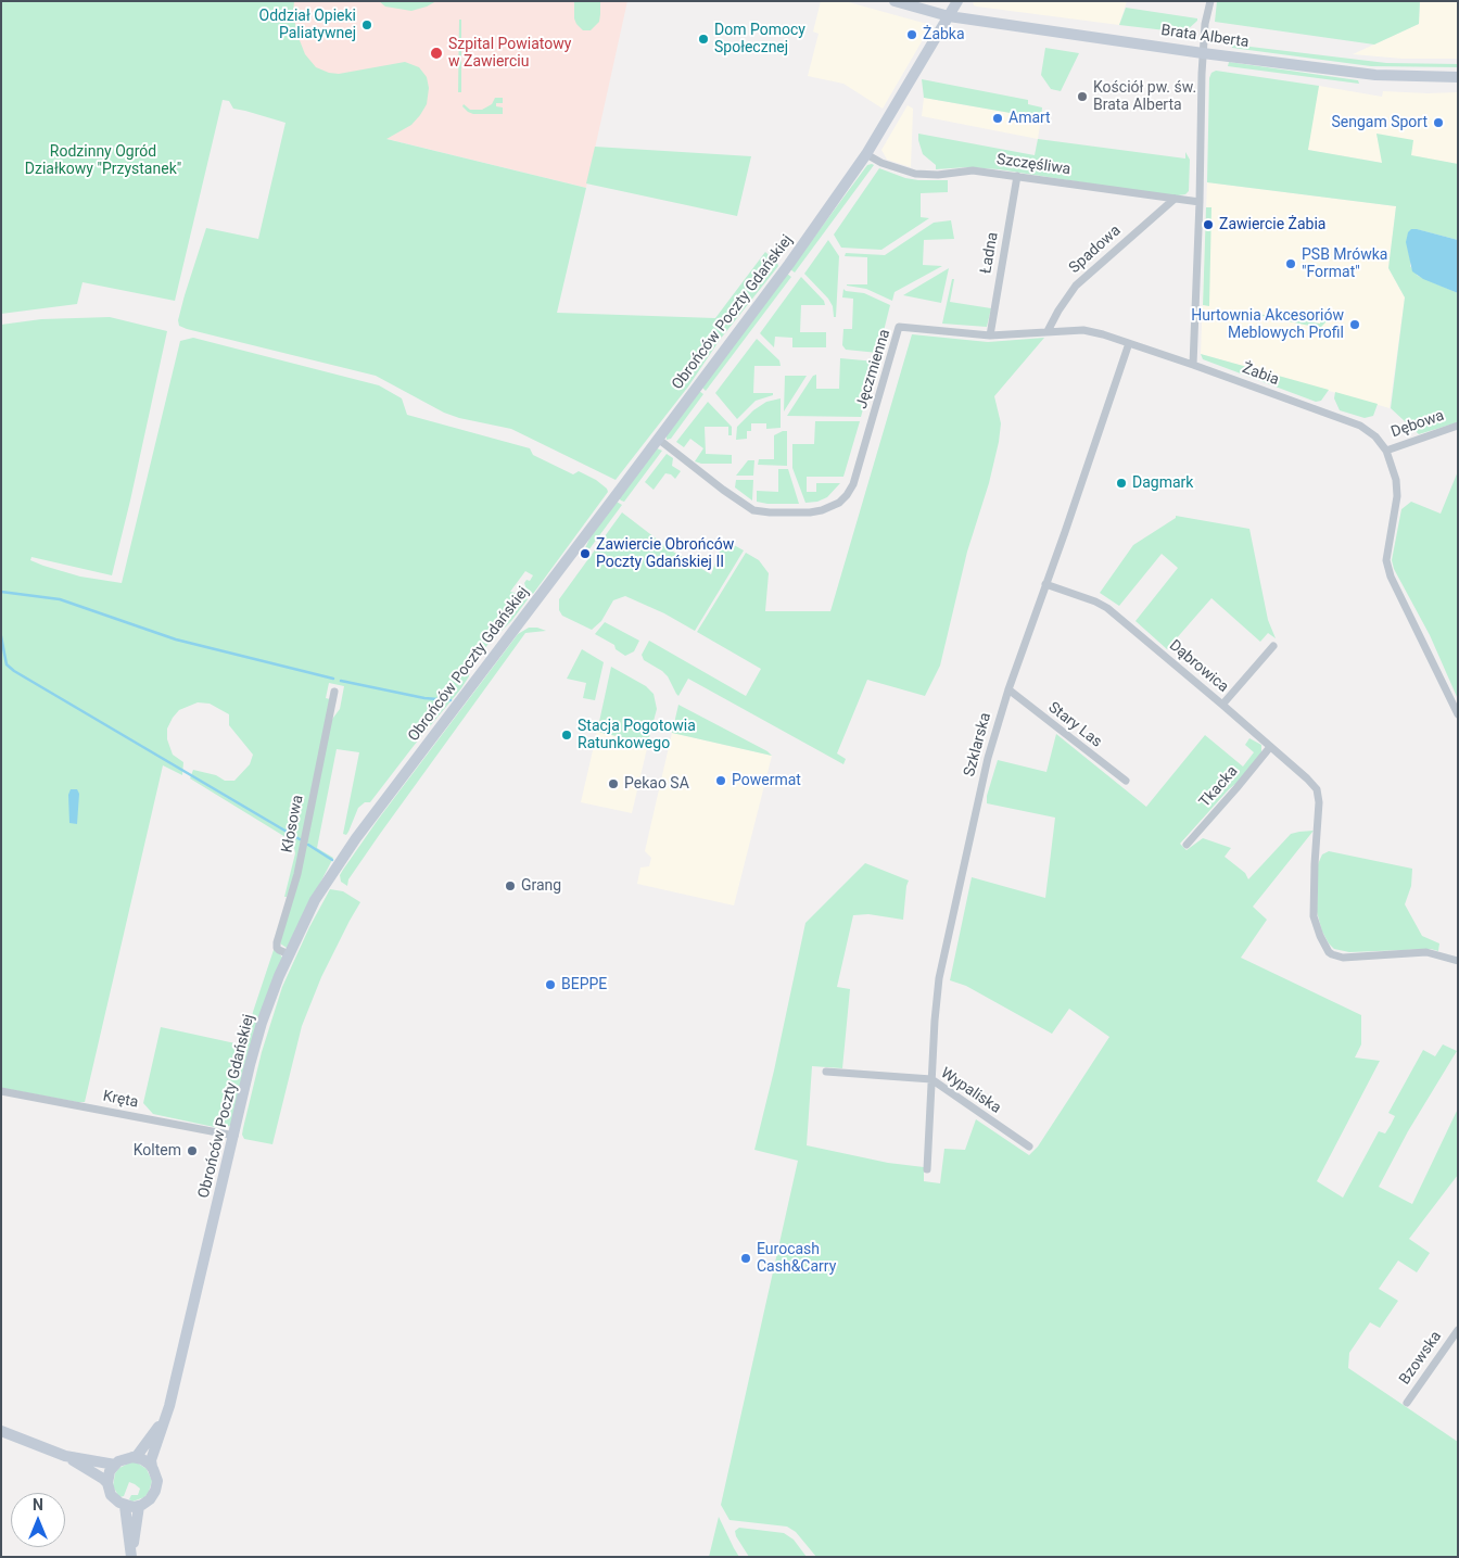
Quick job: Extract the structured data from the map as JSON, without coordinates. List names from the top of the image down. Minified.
{"streets":{"street":["Brata Alberta","Szczęśliwa","Spadowa","Ładna","Obrońców Poczty Gdańskiej","Jęczmienna","Żabia","Dębowa","Dąbrowica","Stary Las","Szklarska","Tkacka","Kłosowa","Wypaliska","Kręta","Bzowska"]},"crossings":[["Brata Alberta","Obrońców Poczty Gdańskiej"],["Szczęśliwa","Spadowa"],["Szczęśliwa","Ładna"],["Szczęśliwa","Obrońców Poczty Gdańskiej"],["Spadowa","Jęczmienna"],["Ładna","Jęczmienna"],["Obrońców Poczty Gdańskiej","Jęczmienna"],["Obrońców Poczty Gdańskiej","Kłosowa"],["Obrońców Poczty Gdańskiej","Kręta"],["Jęczmienna","Żabia"],["Jęczmienna","Szklarska"],["Żabia","Dębowa"],["Dąbrowica","Szklarska"],["Dąbrowica","Tkacka"],["Stary Las","Szklarska"],["Szklarska","Wypaliska"]],"parks":["Rodzinny Ogród Działkowy \"Przystanek\""],"places":["Oddział Opieki Paliatywnej","Żabka","Dom Pomocy Społecznej","Szpital Powiatowy w Zawierciu","Kościół pw. św. Brata Alberta","Amart","Sengam Sport","Zawiercie Żabia","PSB Mrówka \"Format\"","Hurtownia Akcesoriów Meblowych Profil","Dagmark","Zawiercie Obrońców Poczty Gdańskiej II","Stacja Pogotowia Ratunkowego","Powermat","Pekao SA","Grang","BEPPE","Koltem","Eurocash Cash&Carry"],"north":"top"}
